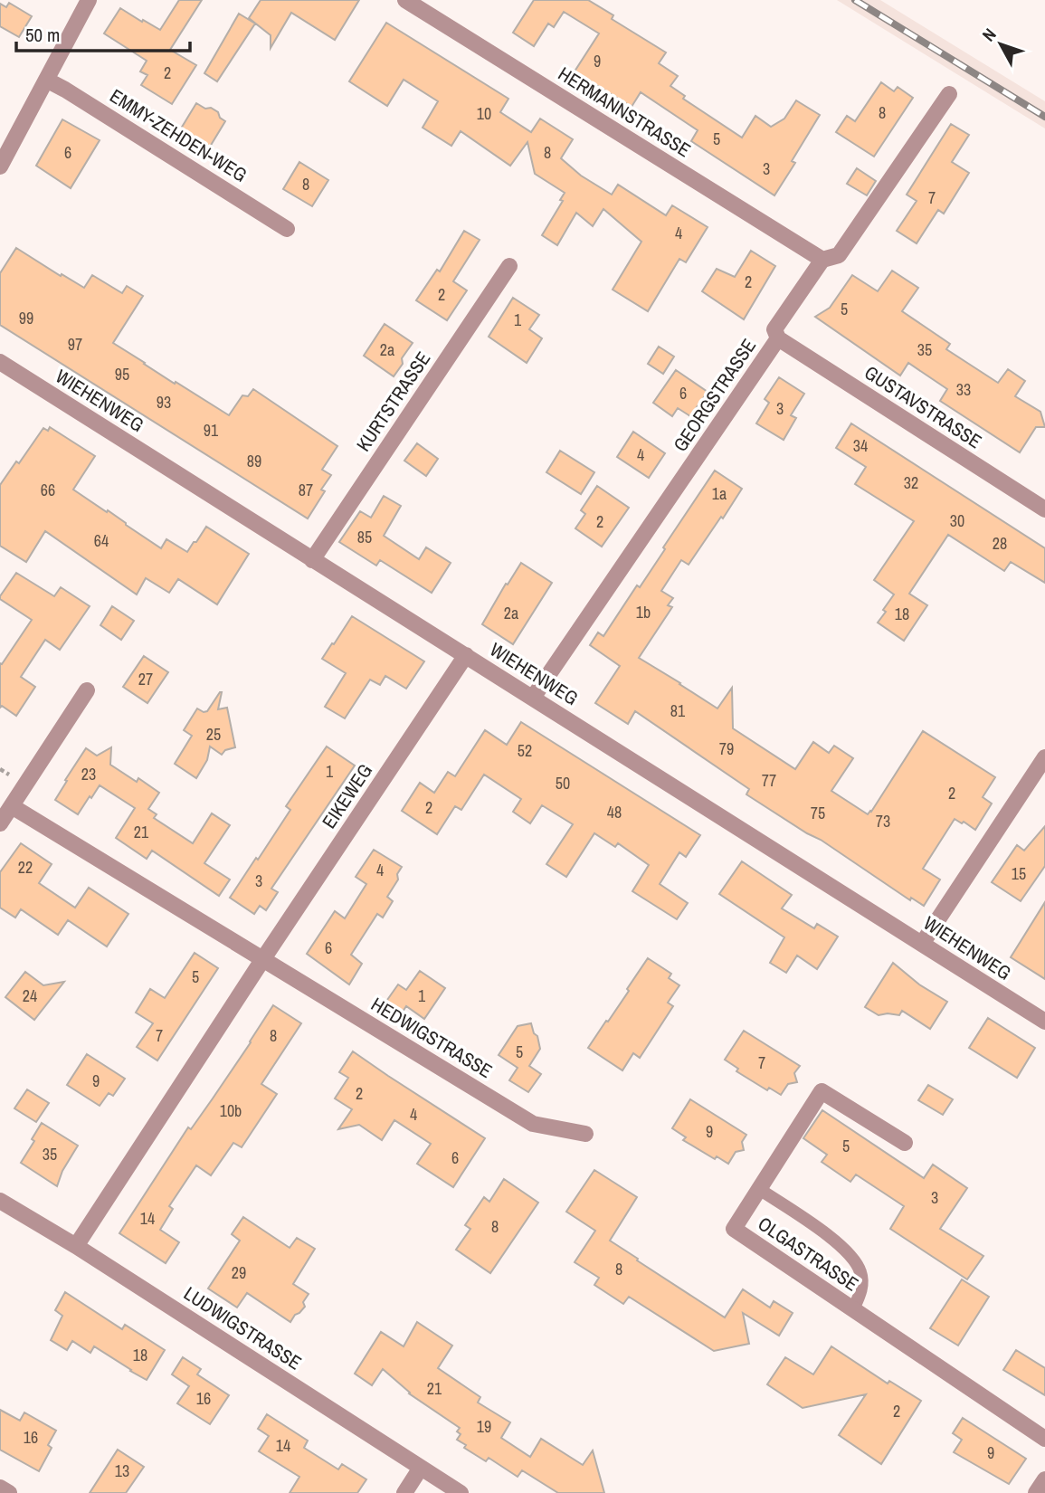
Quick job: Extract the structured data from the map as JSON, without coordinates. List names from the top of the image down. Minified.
{"streets":{"street":["HERMANNSTRASSE","EMMY-ZEHDEN-WEG","GEORGSTRASSE","WIEHENWEG","KURTSTRASSE","GUSTAVSTRASSE","EIKEWEG","HEDWIGSTRASSE","OLGASTRASSE","LUDWIGSTRASSE"]},"crossings":[["HERMANNSTRASSE","GEORGSTRASSE"],["GEORGSTRASSE","WIEHENWEG"],["GEORGSTRASSE","GUSTAVSTRASSE"],["WIEHENWEG","KURTSTRASSE"],["WIEHENWEG","EIKEWEG"],["EIKEWEG","HEDWIGSTRASSE"],["EIKEWEG","LUDWIGSTRASSE"]],"house_numbers":["9","2","8","10","5","6","8","3","8","7","4","2","2","5","99","1","97","2a","35","95","33","6","93","3","91","34","4","89","32","66","87","1a","30","2","85","64","28","1b","2a","18","27","81","25","79","52","1","23","77","50","2","2","48","75","73","21","22","4","15","3","6","5","24","1","7","8","5","7","9","2","10b","4","9","5","35","6","3","14","8","8","29","18","21","16","2","19","16","14","9","13"],"scale_bar":"50 m","north":"top left"}
